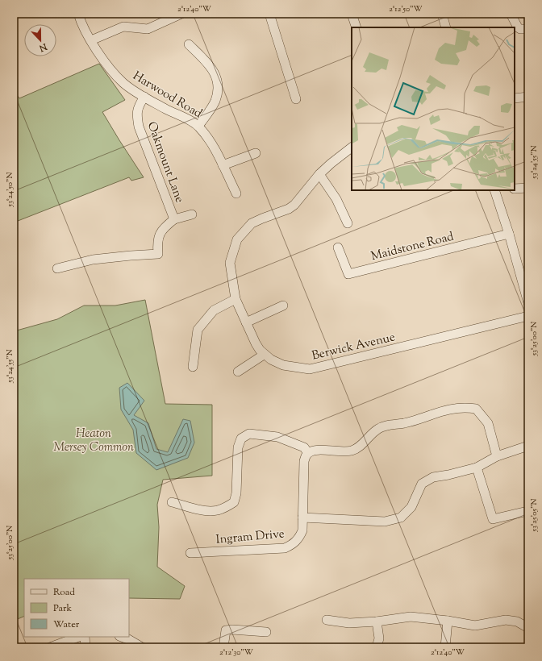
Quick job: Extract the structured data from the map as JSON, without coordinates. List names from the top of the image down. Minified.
{"streets":{"street":["Harwood Road","Oakmount Lane","Maidstone Road","Berwick Avenue","Ingram Drive"]},"crossings":[["Harwood Road","Oakmount Lane"]],"parks":["Heaton Mersey Common"],"legend":["Road","Park","Water"],"north":"bottom","coordinates":["2°12'40\"W","2°12'50\"W","53°24'55\"N","53°24'50\"N","53°25'00\"N","53°25'05\"N","2°12'30\"W"]}
